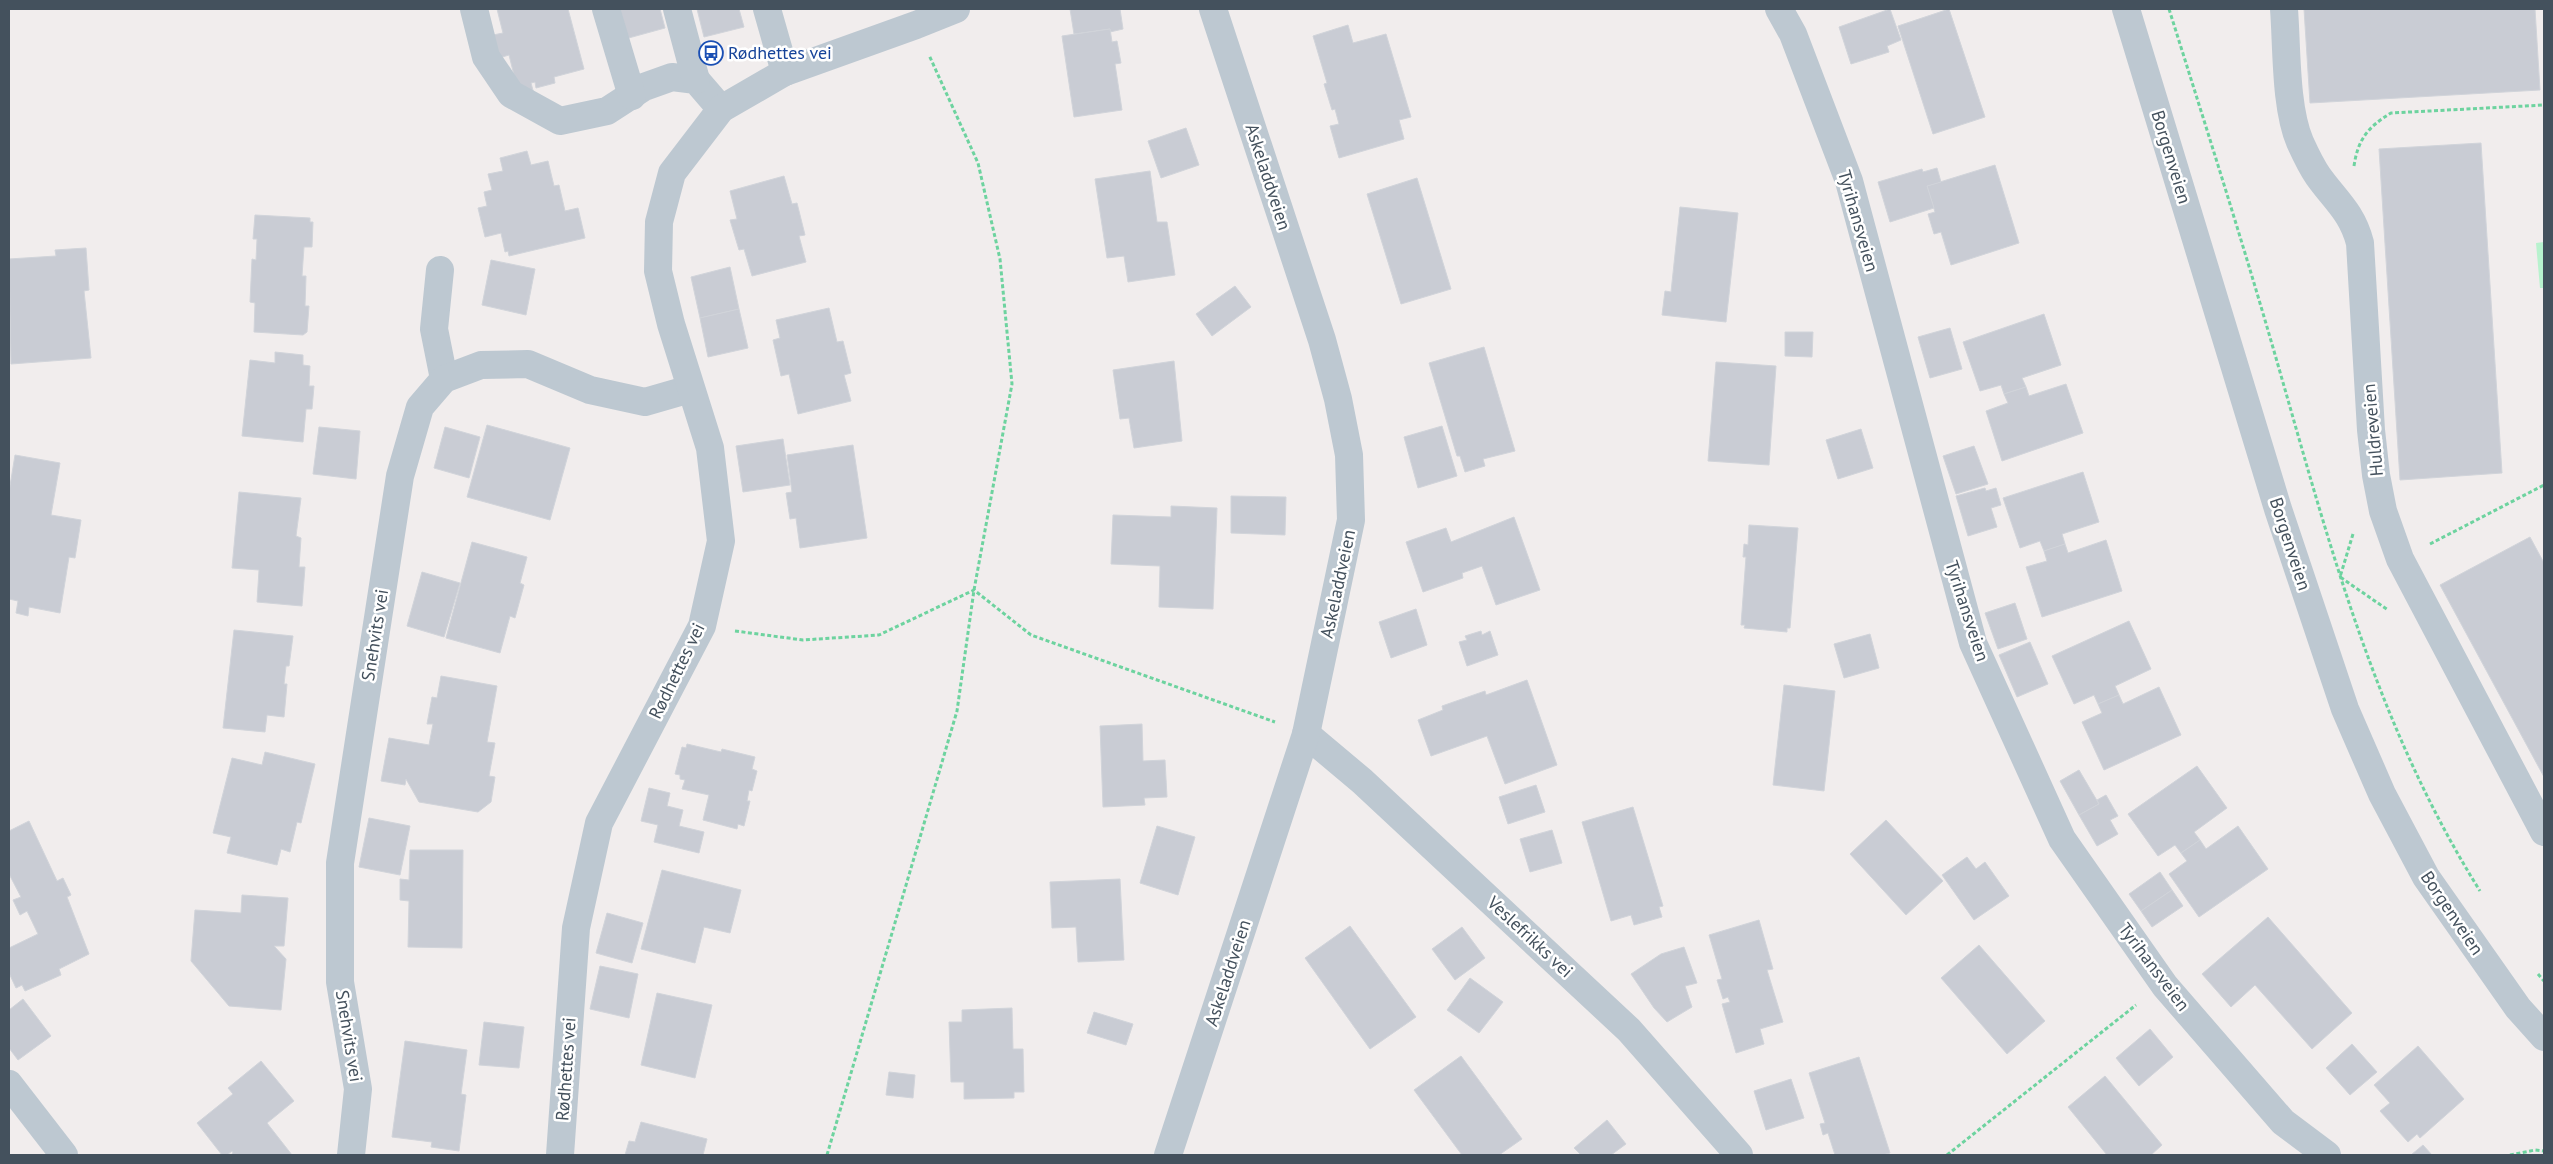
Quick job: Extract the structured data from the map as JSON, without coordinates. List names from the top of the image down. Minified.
{"streets":{"street":["Borgenveien","Askeladdveien","Tyrihansveien","Huldreveien","Snehvits vei","Rødhettes vei","Veslefrikks vei"]},"crossings":[["Askeladdveien","Veslefrikks vei"],["Snehvits vei","Rødhettes vei"]],"places":{"bus stop":["Rødhettes vei"]}}
